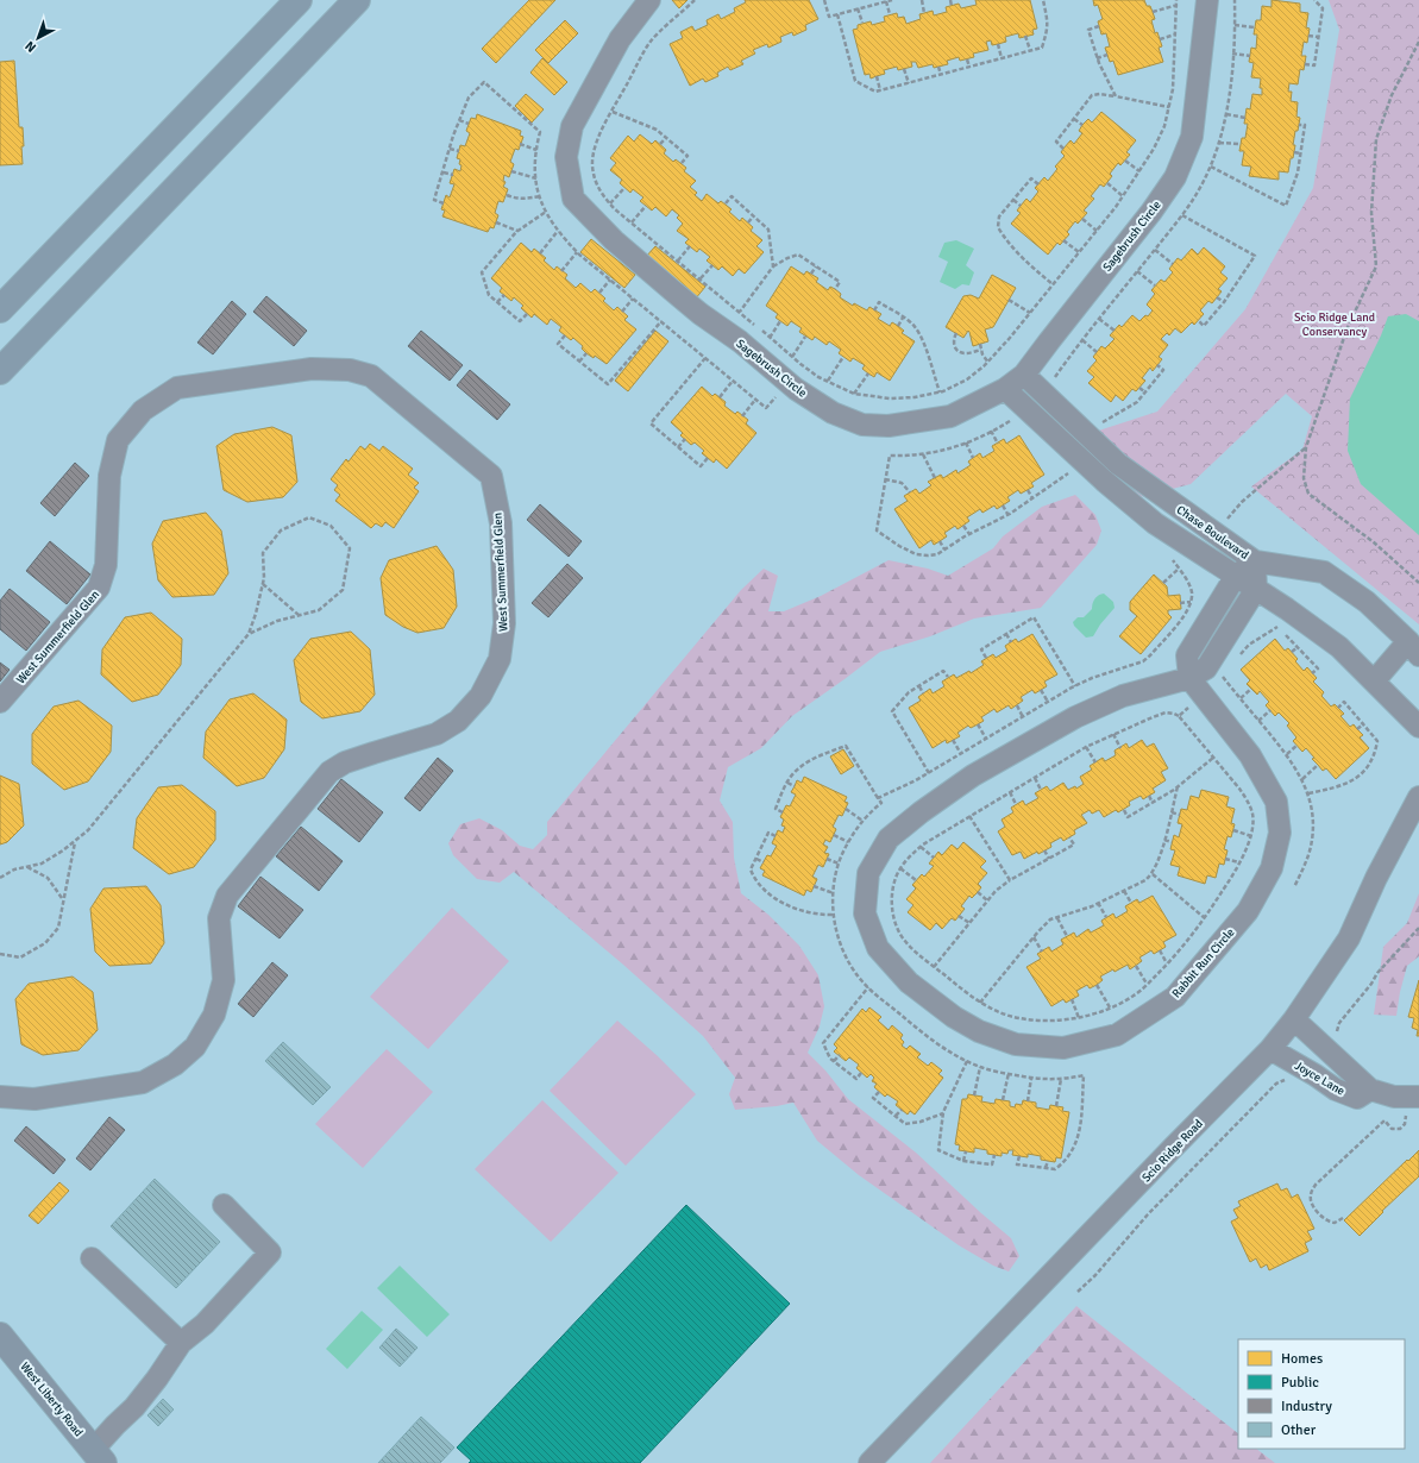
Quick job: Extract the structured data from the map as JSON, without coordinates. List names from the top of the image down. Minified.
{"streets":{"main road":["West Liberty Road"],"street":["Sagebrush Circle","Chase Boulevard","West Summerfield Glen","Rabbit Run Circle","Joyce Lane","Scio Ridge Road"]},"crossings":[["Sagebrush Circle","Chase Boulevard"],["Chase Boulevard","Rabbit Run Circle"],["Joyce Lane","Scio Ridge Road"]],"parks":["Scio Ridge Land Conservancy"],"legend":["Homes","Public","Industry","Other"],"north":"bottom left"}
